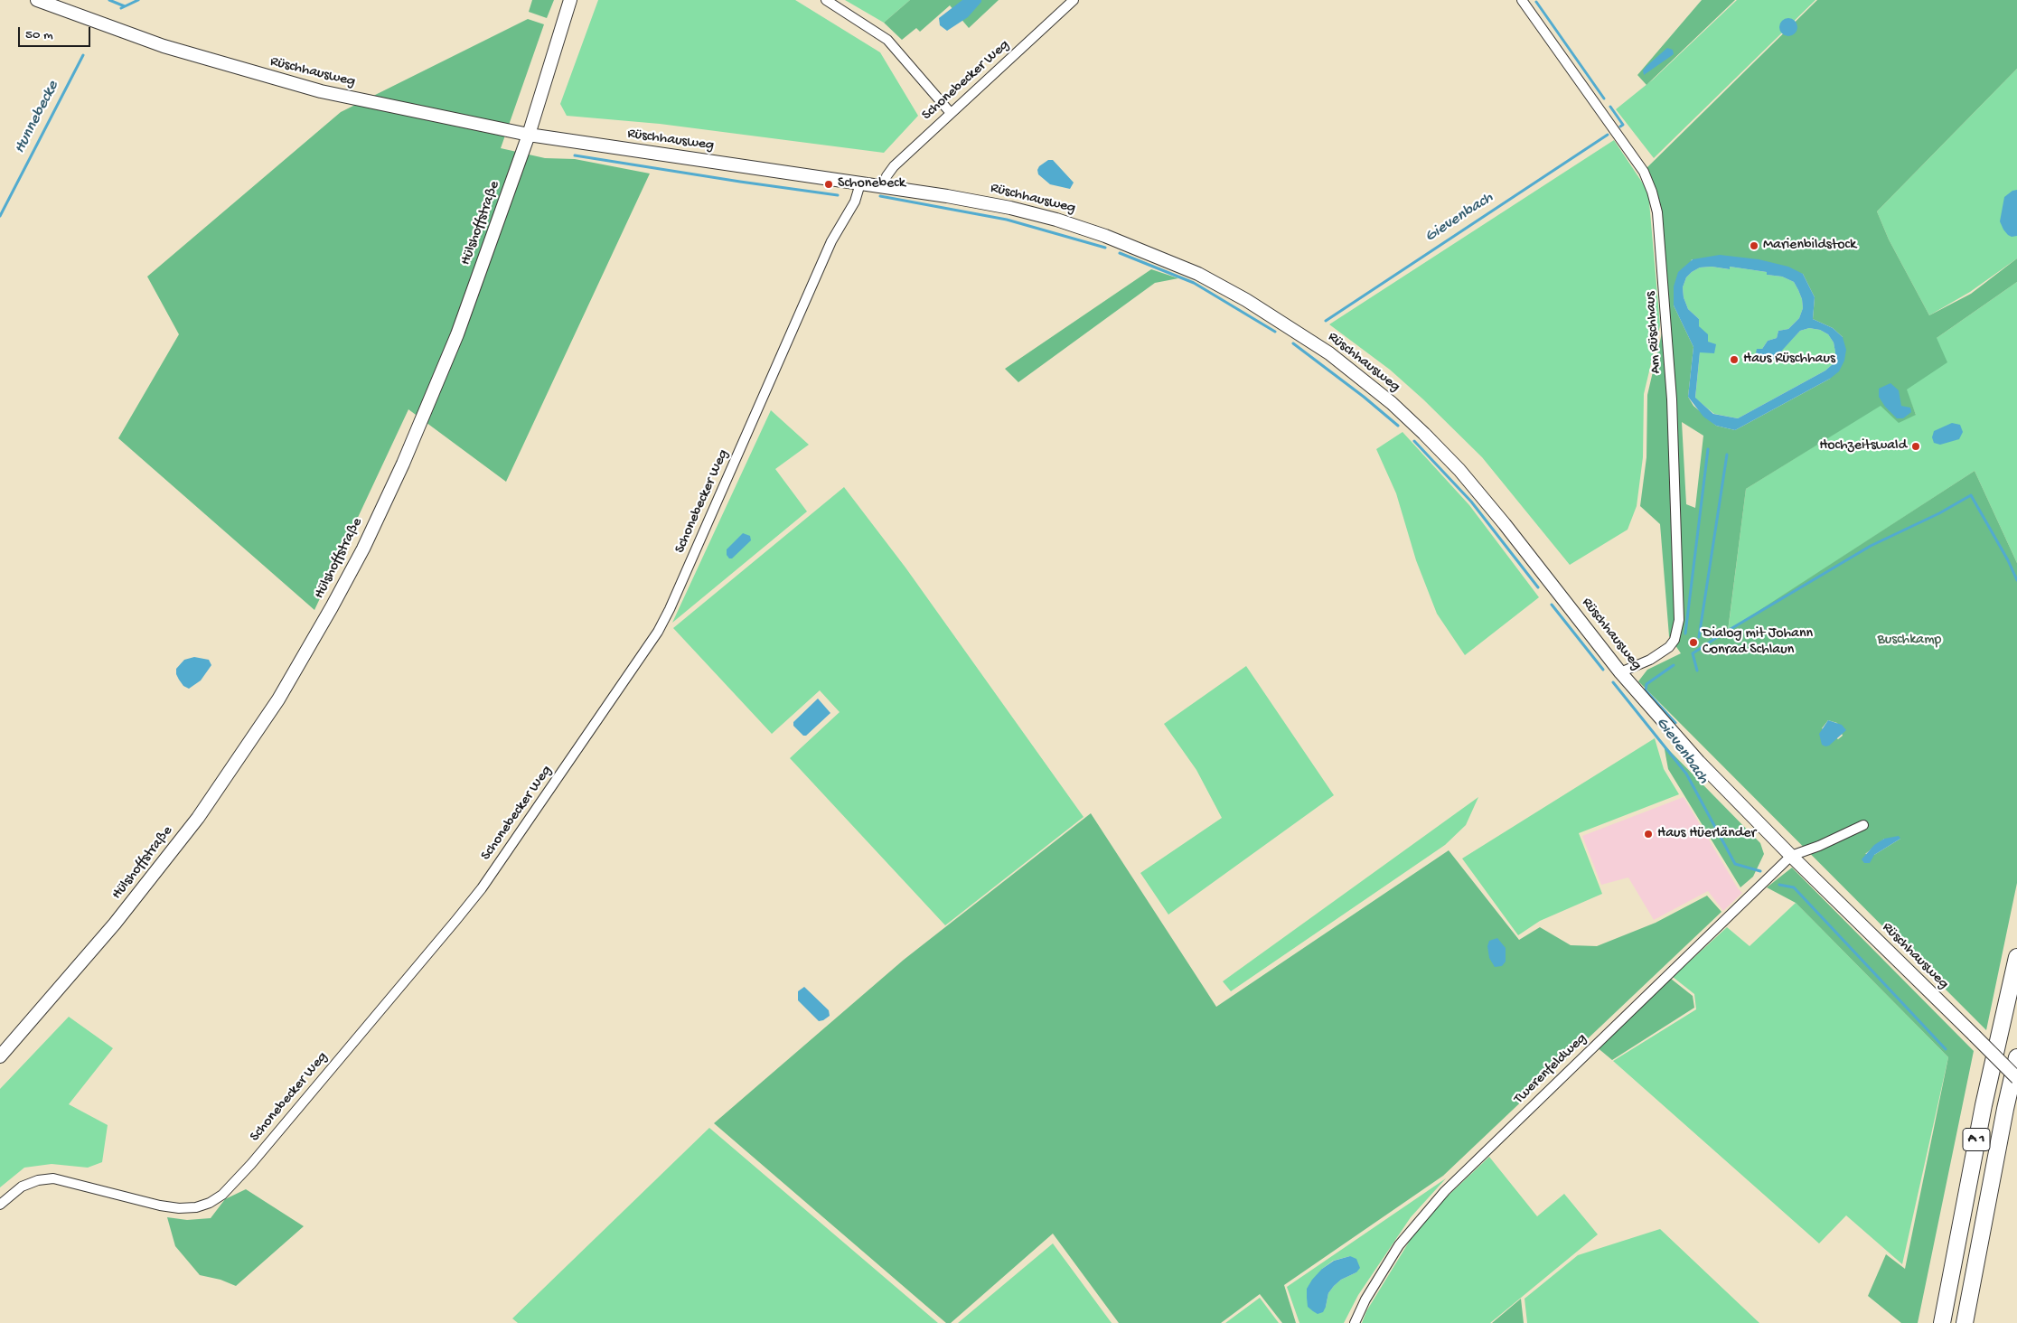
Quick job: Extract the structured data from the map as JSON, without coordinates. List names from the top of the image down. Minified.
{"streets":{"highway":["A 1"],"main road":["Rüschhausweg","Hülshoffstraße"],"street":["Schonebecker Weg","Am Rüschhaus","Twerenfeldweg"]},"crossings":[["Rüschhausweg","Schonebecker Weg"],["Rüschhausweg","Hülshoffstraße"],["Rüschhausweg","Am Rüschhaus"],["Rüschhausweg","Twerenfeldweg"]],"water":["Hunnebecke","Gievenbach"],"parks":["Buschkamp"],"places":["Schonebeck","Marienbildstock","Haus Rüschhaus","Hochzeitswald","Dialog mit Johann Conrad Schlaun","Haus Hüerländer"],"scale_bar":"50 m"}
